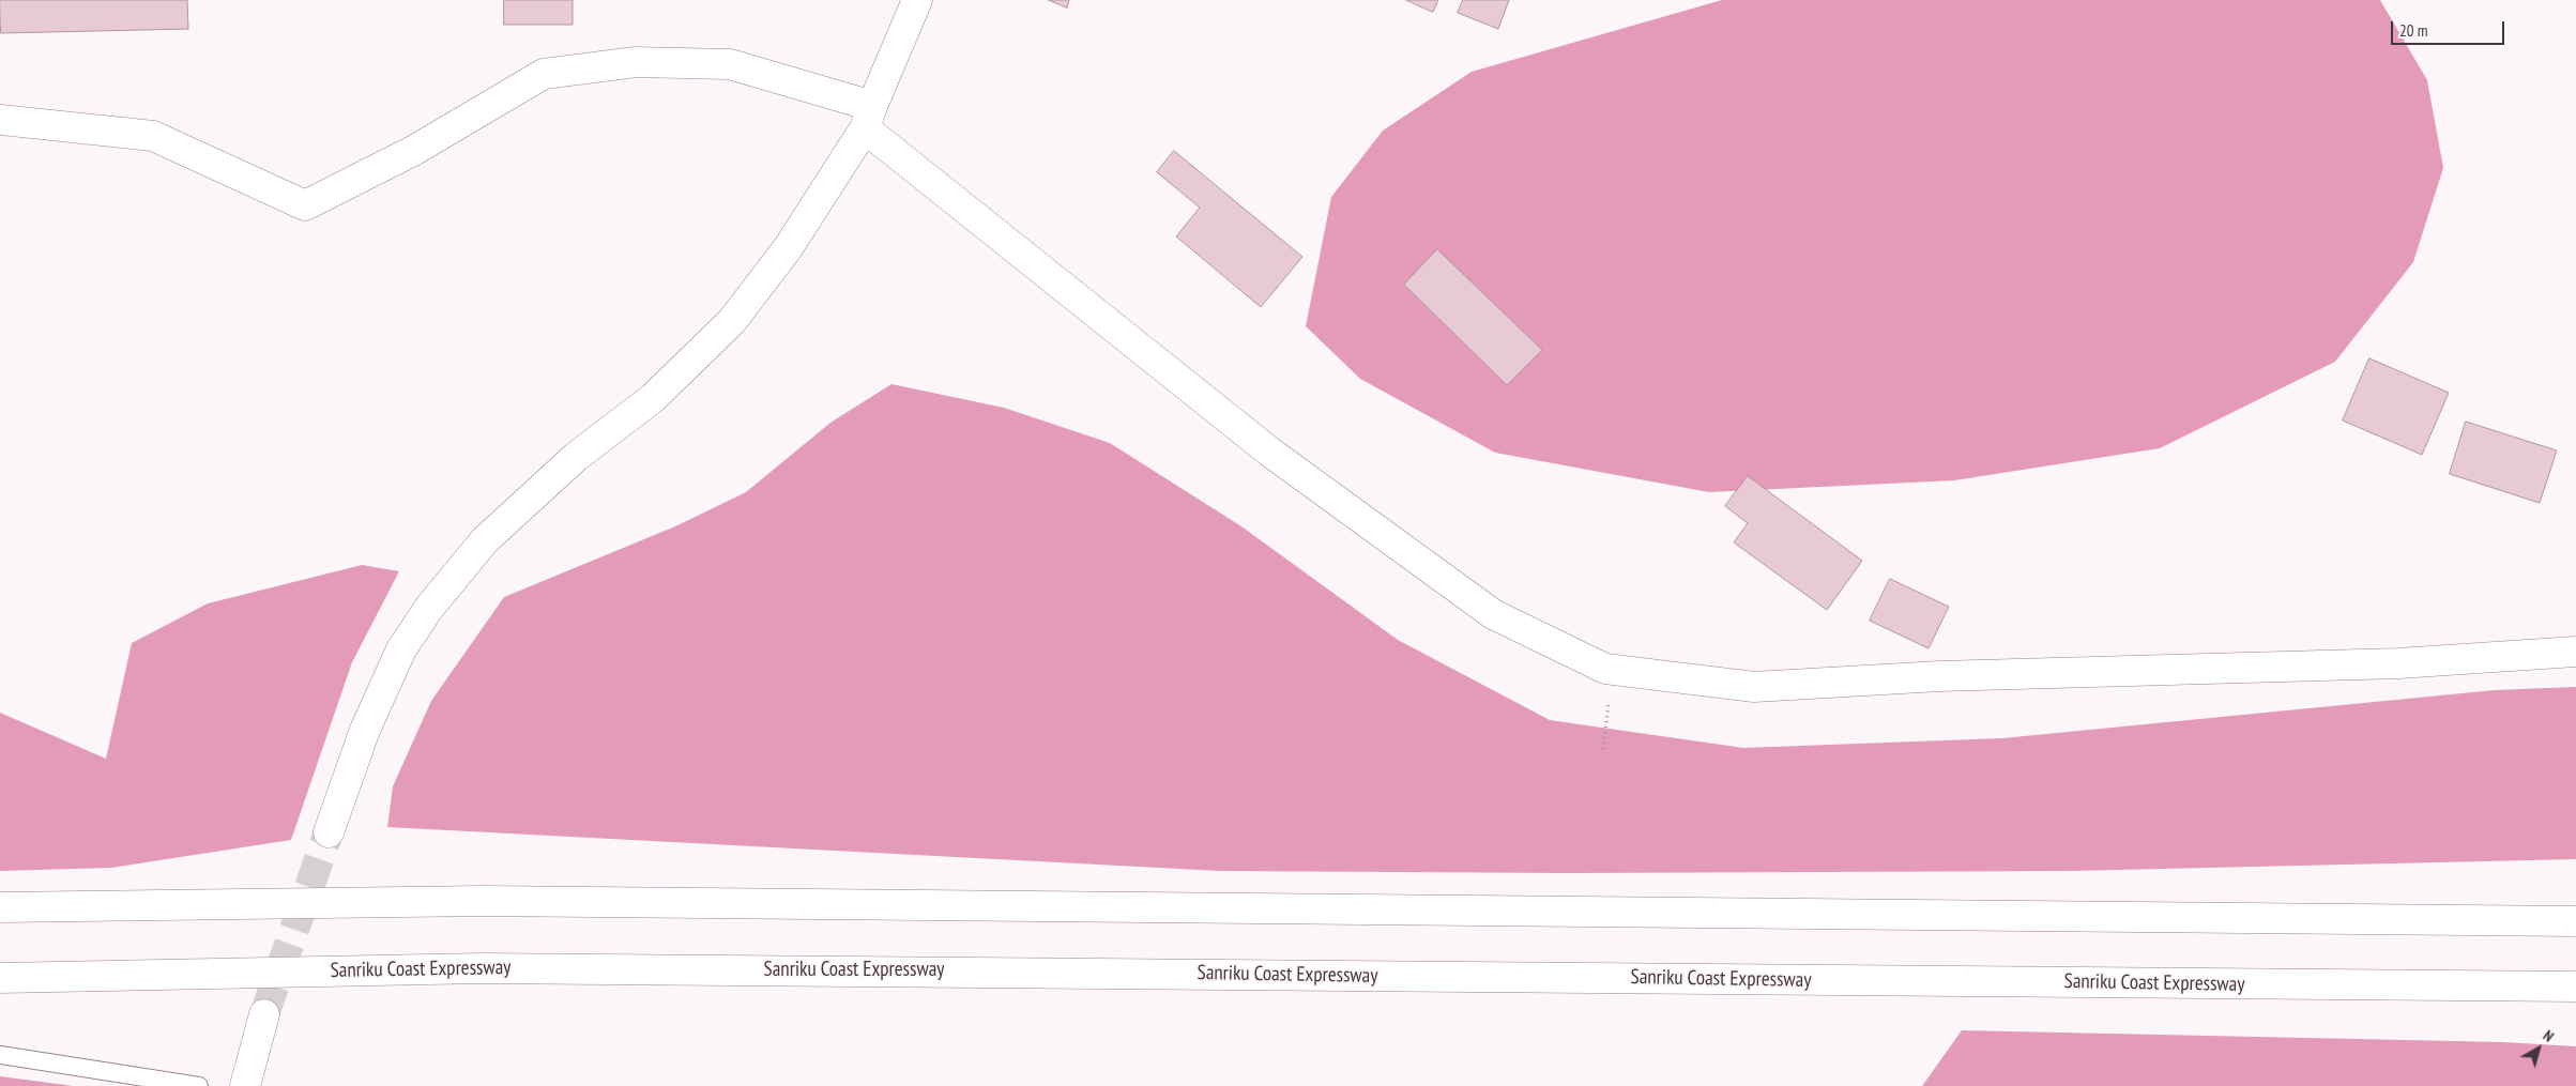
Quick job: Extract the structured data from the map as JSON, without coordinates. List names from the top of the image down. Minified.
{"streets":{"main road":["Sanriku Coast Expressway"]},"scale_bar":"20 m","north":"top right"}
